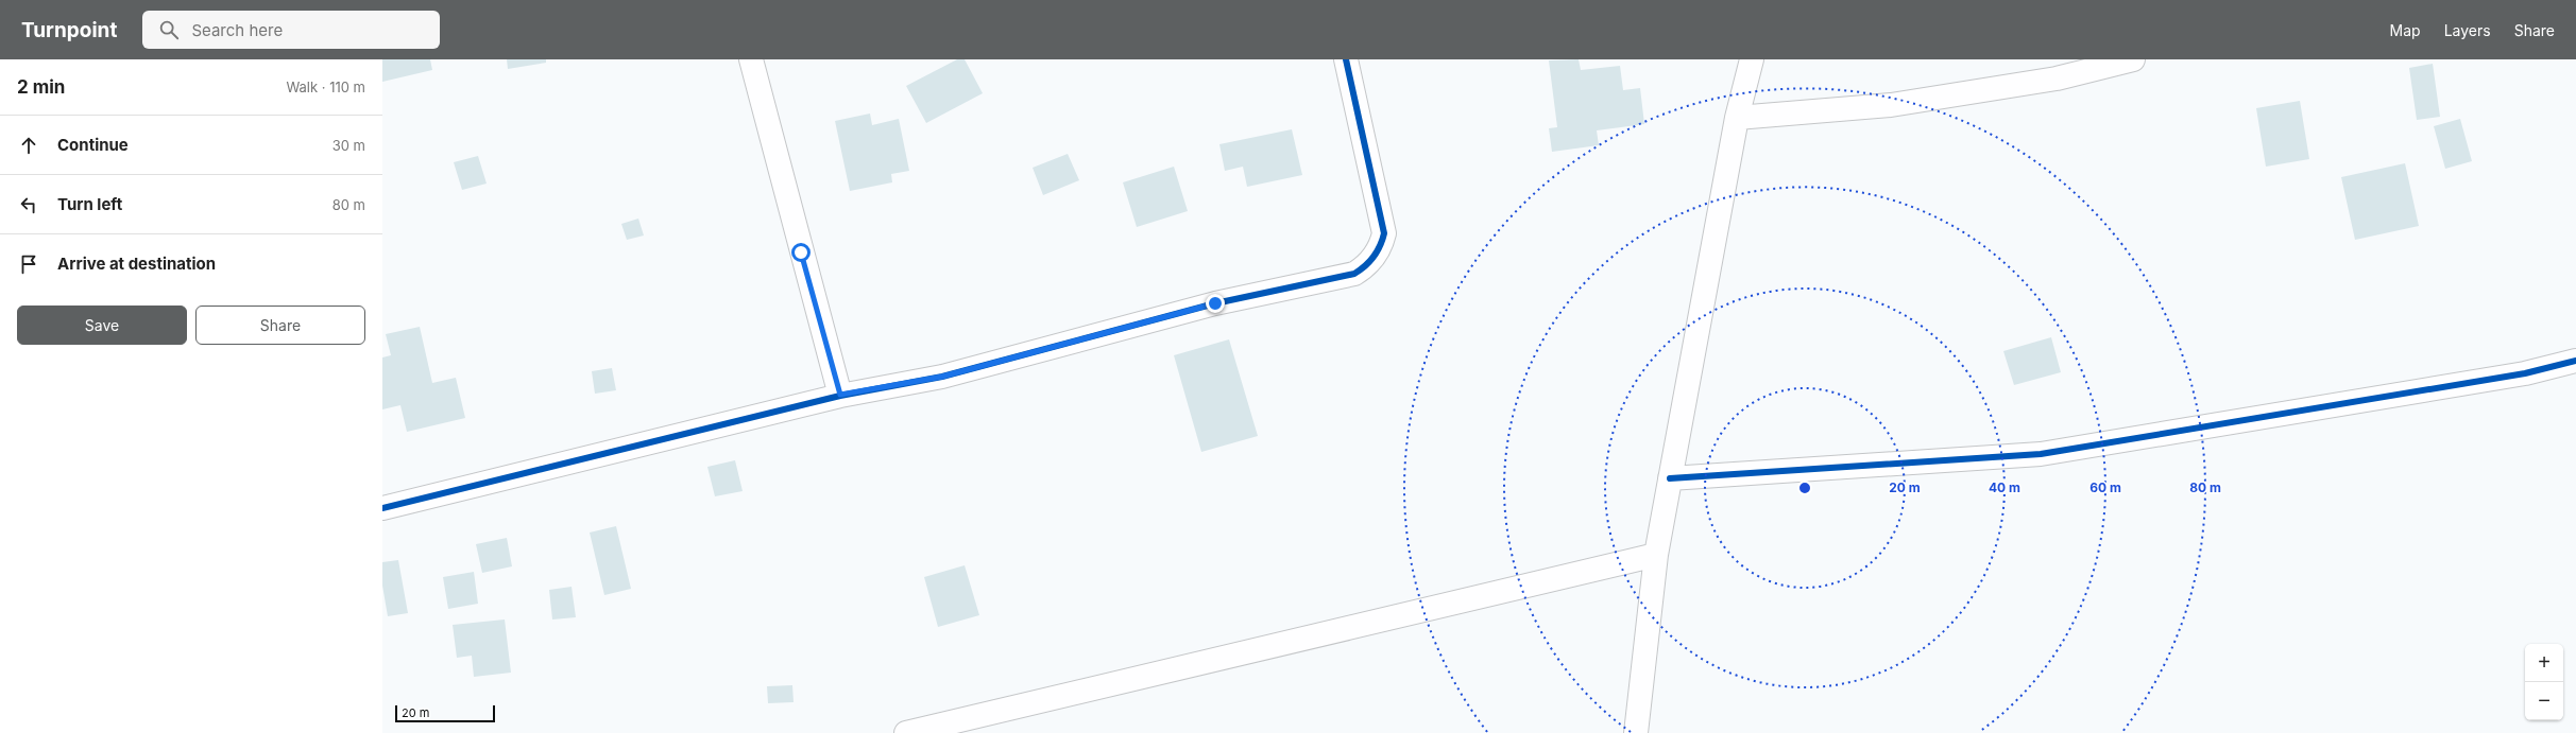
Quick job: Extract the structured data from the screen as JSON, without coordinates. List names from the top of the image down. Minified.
{"scale_bar":"20 m","page":{"header":"Turnpoint","search":"Search here","nav":["Map","Layers","Share"],"heading":["2 min","Walk · 110 m"],"list":[["Continue","30 m"],["Turn left","80 m"],"Arrive at destination"],"buttons":["Save","Share"],"map_buttons":["+","−"],"scale":"20 m"},"rings":["20 m","40 m","60 m","80 m"]}
